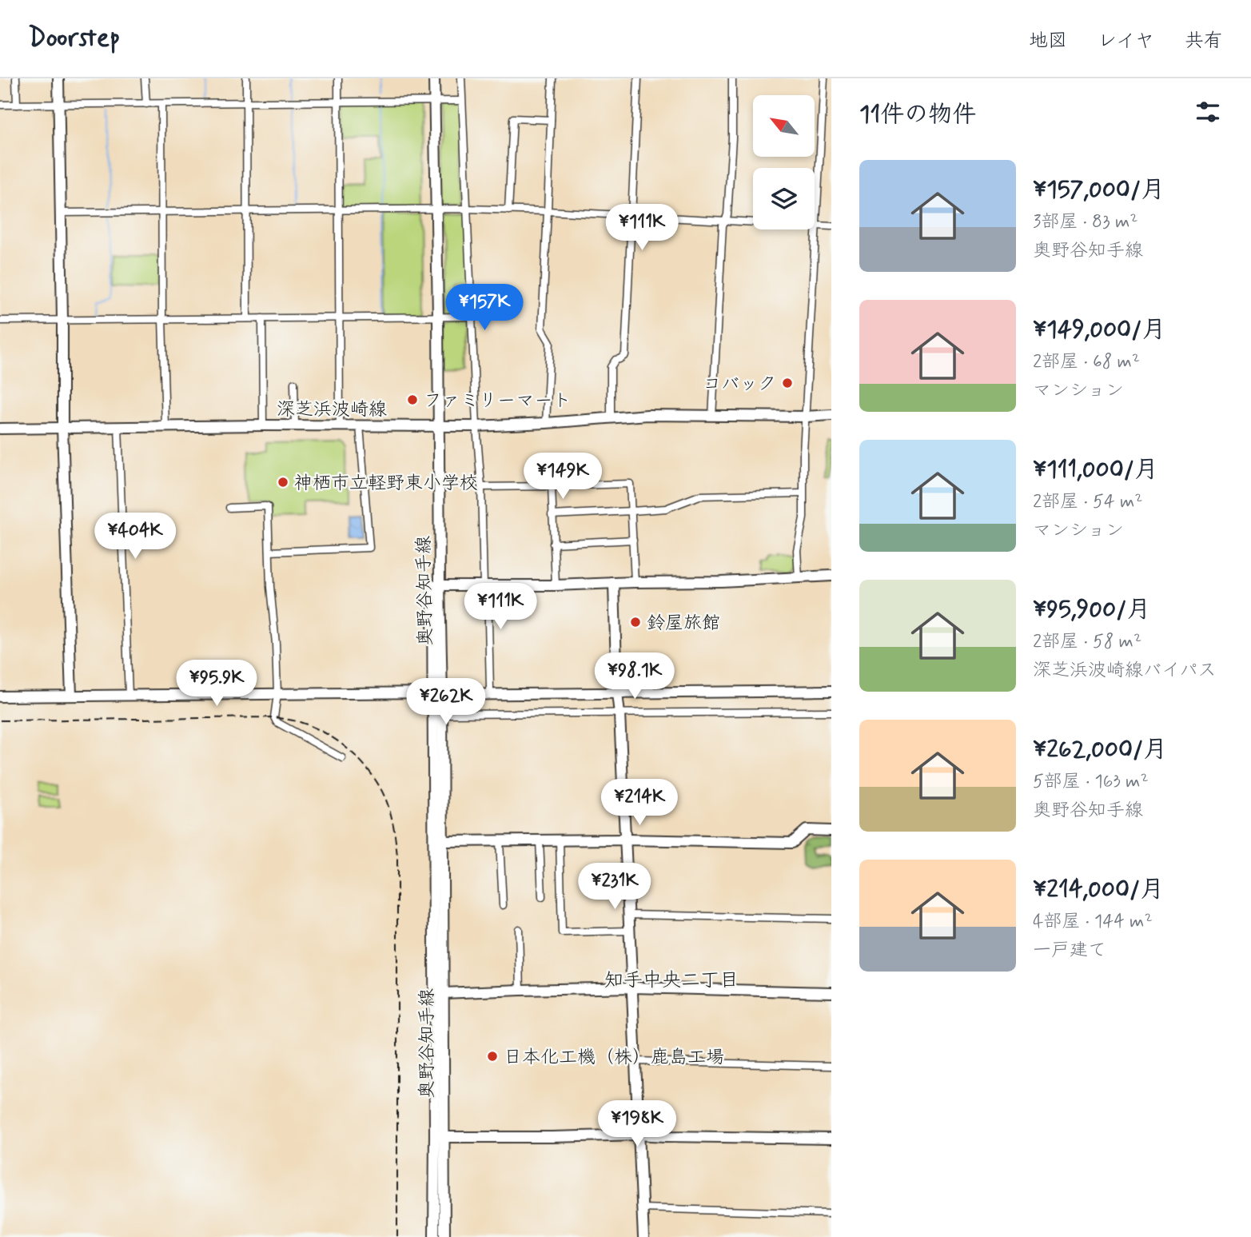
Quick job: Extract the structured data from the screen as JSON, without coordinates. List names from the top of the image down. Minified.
{"streets":{"main road":["深芝浜波崎線","奥野谷知手線"]},"crossings":[["深芝浜波崎線","奥野谷知手線"]],"districts":["知手中央二丁目"],"places":["コバック","ファミリーマート","神栖市立軽野東小学校","鈴屋旅館","日本化工機（株）鹿島工場"],"north":"top left","page":{"header":"Doorstep","nav":["地図","レイヤ","共有"],"heading":"11件の物件","list":[{"name":"¥157,000/月","note":"3部屋 · 83 m² · 奥野谷知手線"},{"name":"¥149,000/月","note":"2部屋 · 68 m² · マンション"},{"name":"¥111,000/月","note":"2部屋 · 54 m² · マンション"},{"name":"¥95,900/月","note":"2部屋 · 58 m² · 深芝浜波崎線バイパス"},{"name":"¥262,000/月","note":"5部屋 · 163 m² · 奥野谷知手線"},{"name":"¥214,000/月","note":"4部屋 · 144 m² · 一戸建て"}],"price":["¥111K","¥157K","¥149K","¥404K","¥111K","¥98.1K","¥95.9K","¥262K","¥214K","¥231K","¥198K"]}}
